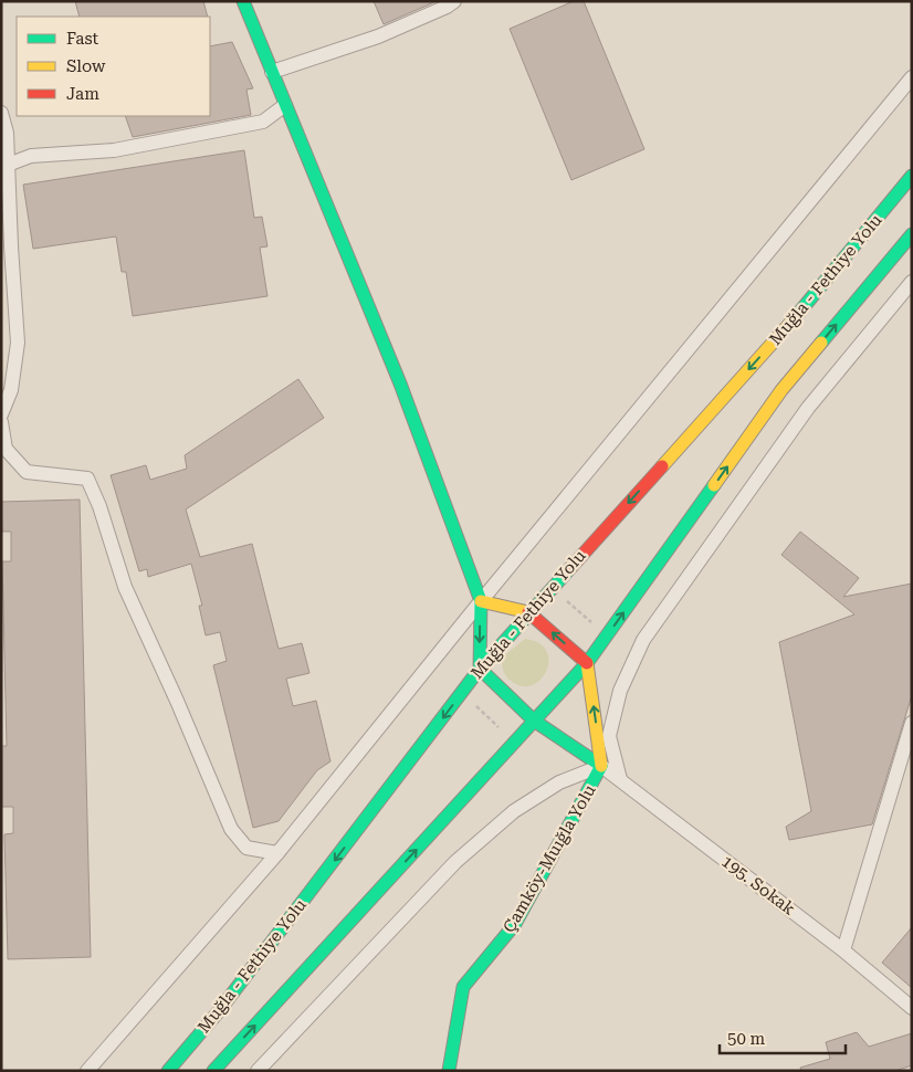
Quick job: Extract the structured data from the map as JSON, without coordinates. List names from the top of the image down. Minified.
{"streets":{"main road":["Muğla - Fethiye Yolu","Çamköy-Muığla Yolu"],"street":["195. Sokak"]},"crossings":[["Çamköy-Muığla Yolu","195. Sokak"]],"legend":["Fast","Slow","Jam"],"scale_bar":"50 m"}
